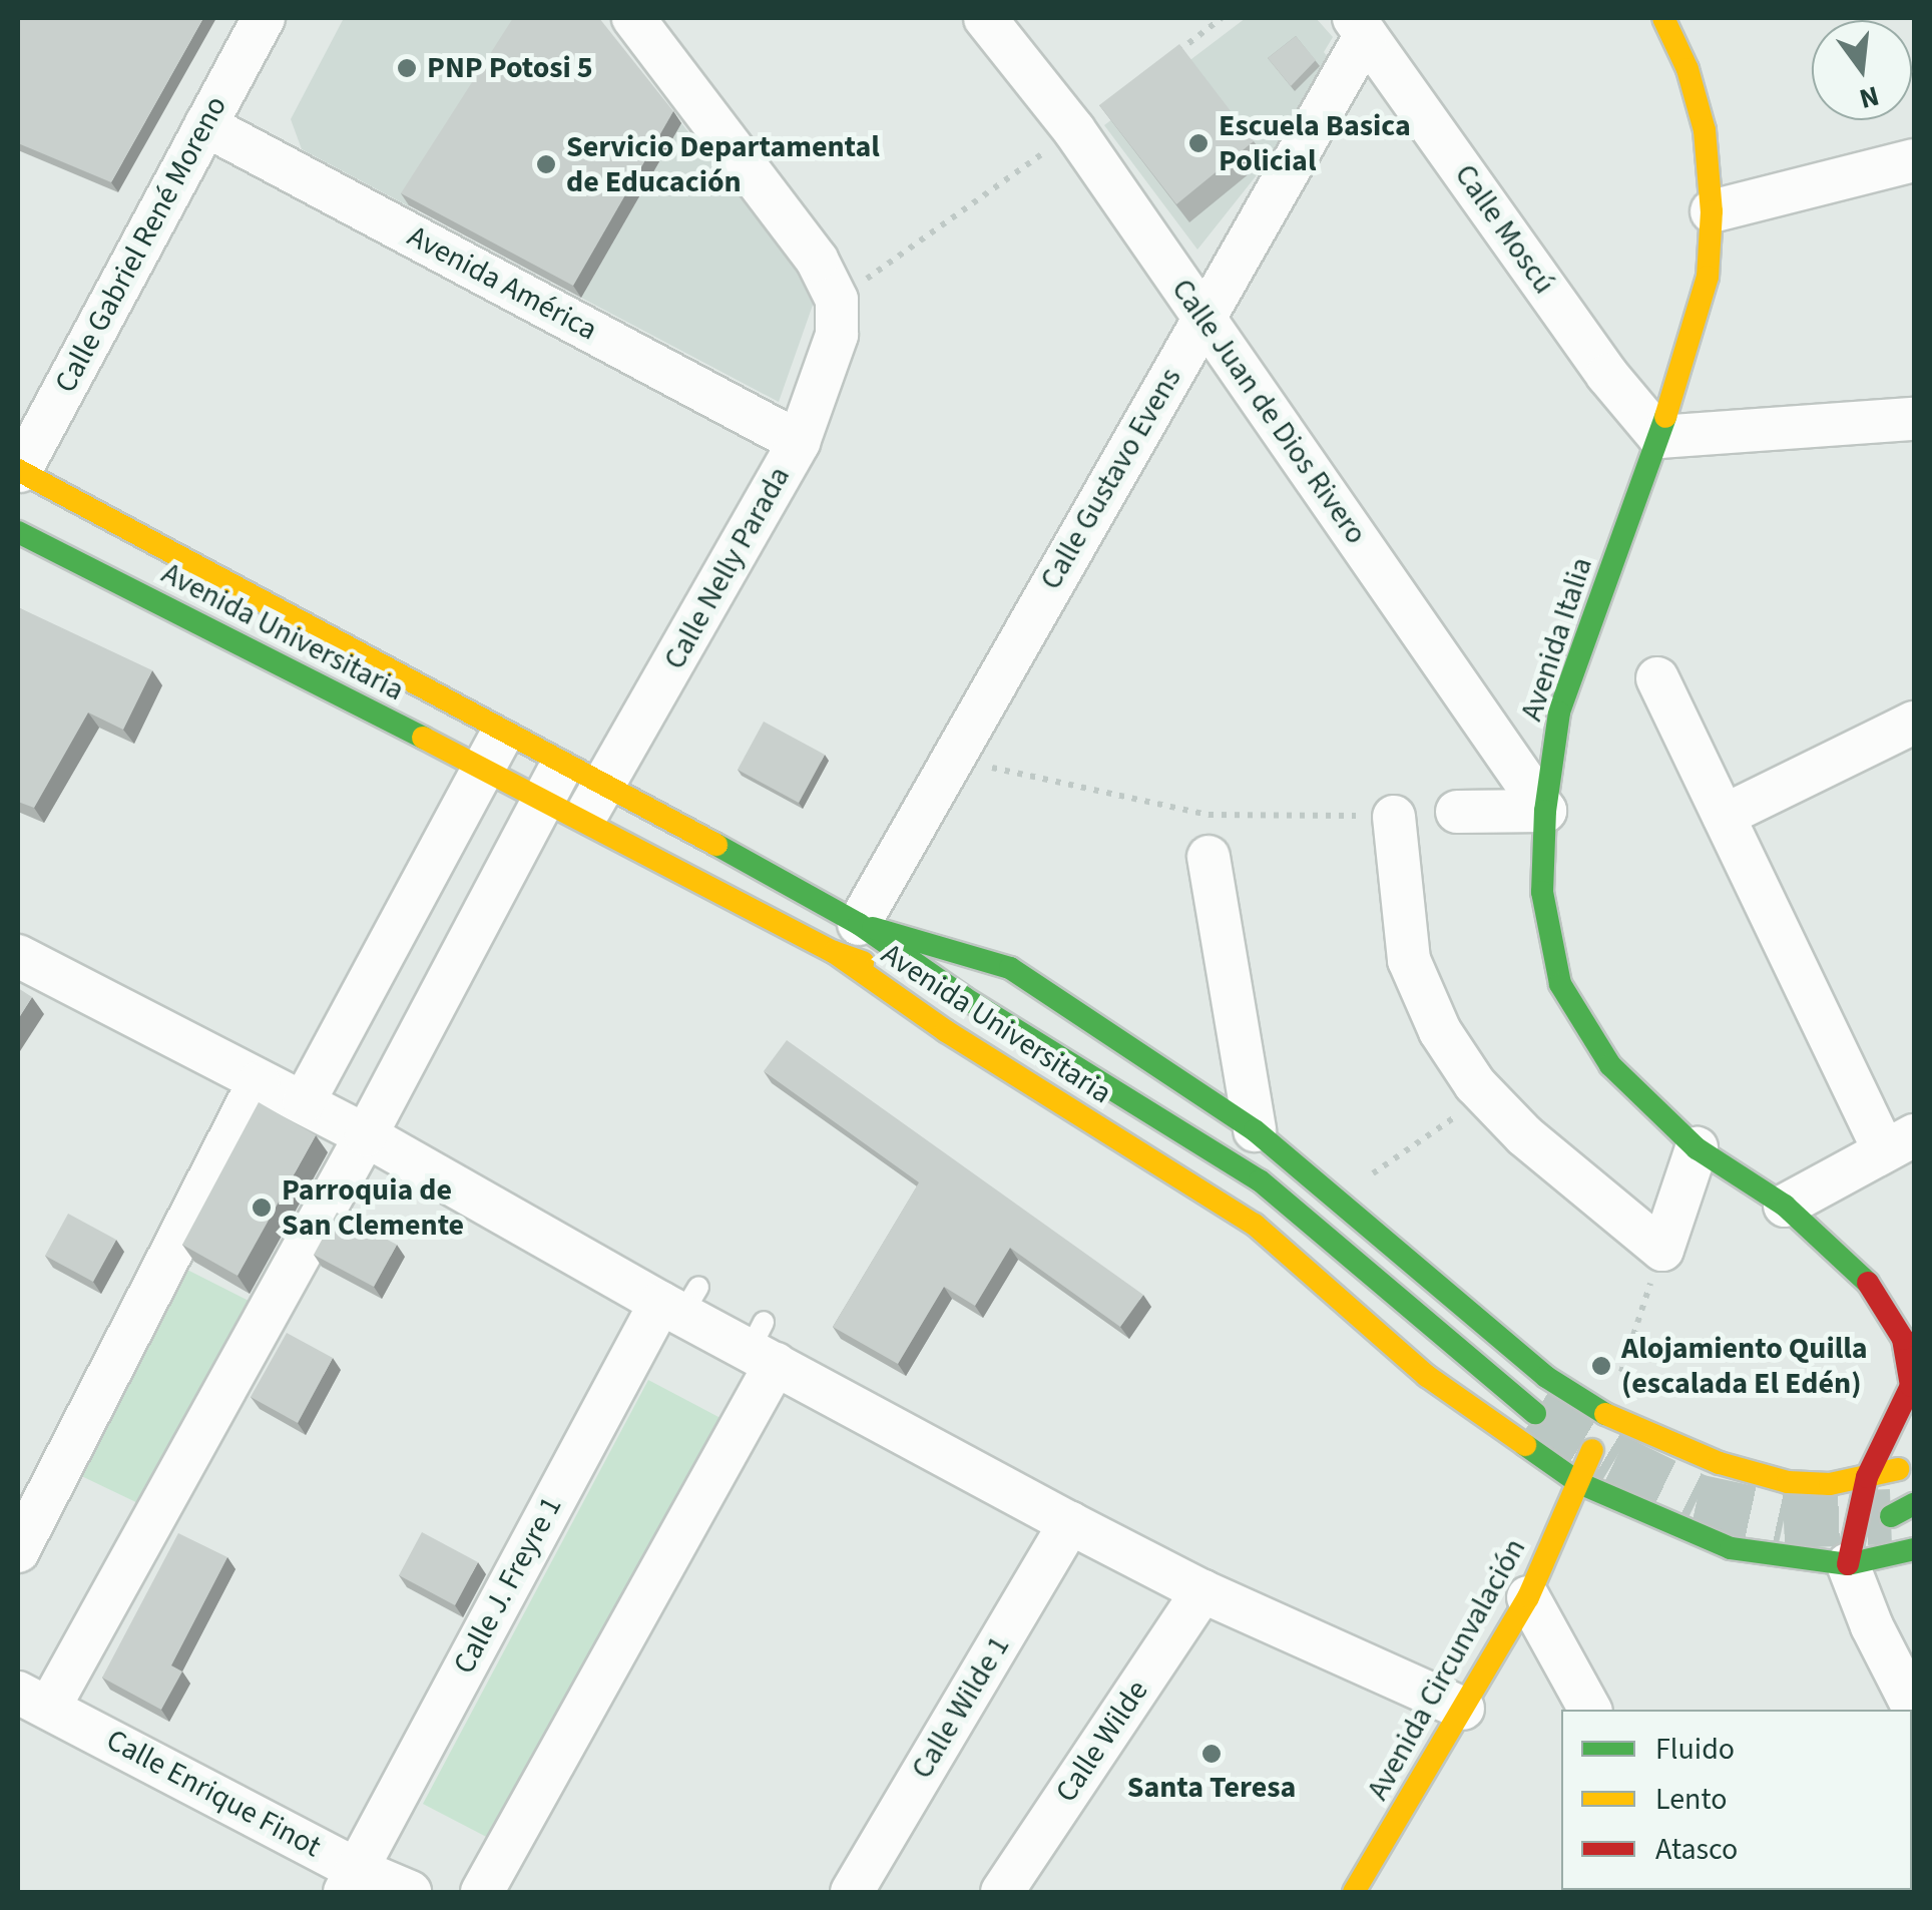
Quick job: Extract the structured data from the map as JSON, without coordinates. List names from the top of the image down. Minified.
{"streets":{"main road":["Avenida Universitaria","Avenida Italia","Avenida Circunvalación"],"street":["Calle Moscú","Calle Gabriel René Moreno","Avenida América","Calle Juan de Dios Rivero","Calle Gustavo Evens","Calle Nelly Parada","Calle J. Freyre 1","Calle Wilde 1","Calle Wilde","Calle Enrique Finot"]},"crossings":[["Calle Moscú","Calle Gustavo Evens"],["Calle Moscú","Avenida Italia"],["Calle Gabriel René Moreno","Avenida América"],["Calle Gabriel René Moreno","Avenida Universitaria"],["Avenida América","Calle Nelly Parada"],["Calle Juan de Dios Rivero","Calle Gustavo Evens"],["Calle Juan de Dios Rivero","Avenida Italia"],["Calle Gustavo Evens","Avenida Universitaria"],["Calle Nelly Parada","Avenida Universitaria"],["Avenida Universitaria","Avenida Italia"],["Avenida Universitaria","Avenida Circunvalación"],["Calle J. Freyre 1","Calle Enrique Finot"]],"places":["PNP Potosi 5","Escuela Basica Policial","Servicio Departamental de Educación","Parroquia de San Clemente","Alojamiento Quilla (escalada El Edén)","Santa Teresa"],"legend":["Fluido","Lento","Atasco"],"north":"bottom"}
